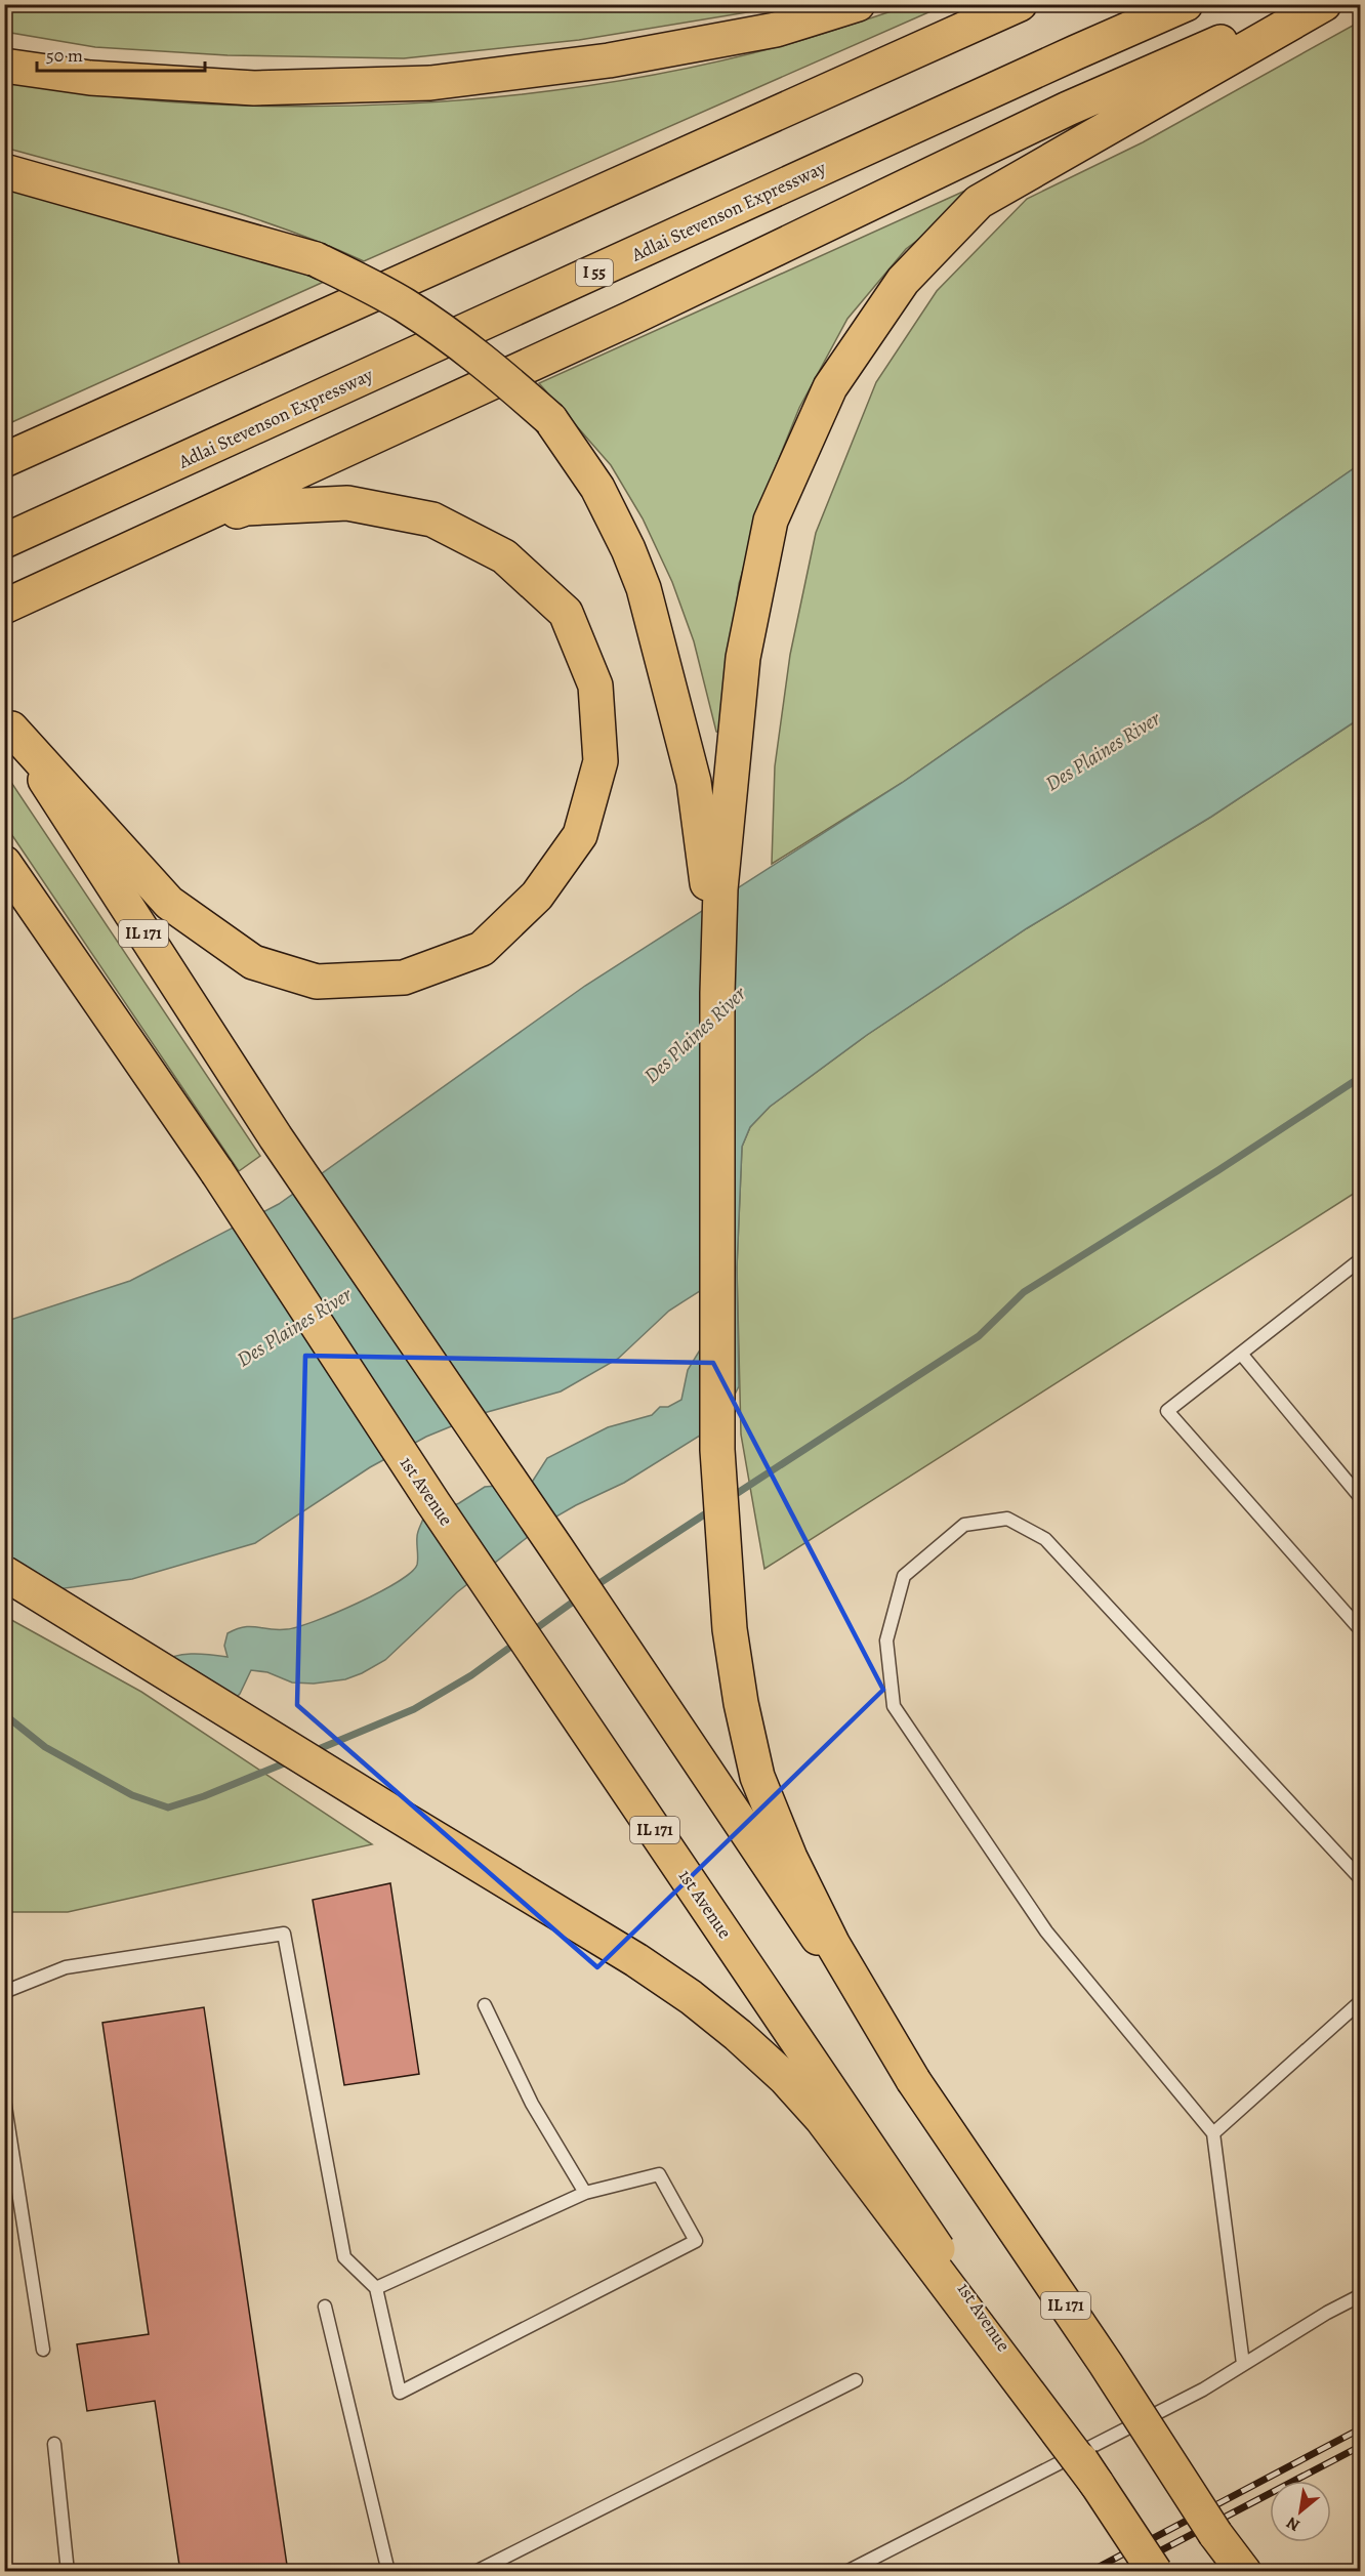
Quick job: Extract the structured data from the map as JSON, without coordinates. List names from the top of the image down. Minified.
{"streets":{"main road":["Adlai Stevenson Expressway","I 55","IL 171","1st Avenue"]},"water":["Des Plaines River"],"scale_bar":"50 m","north":"bottom left"}
